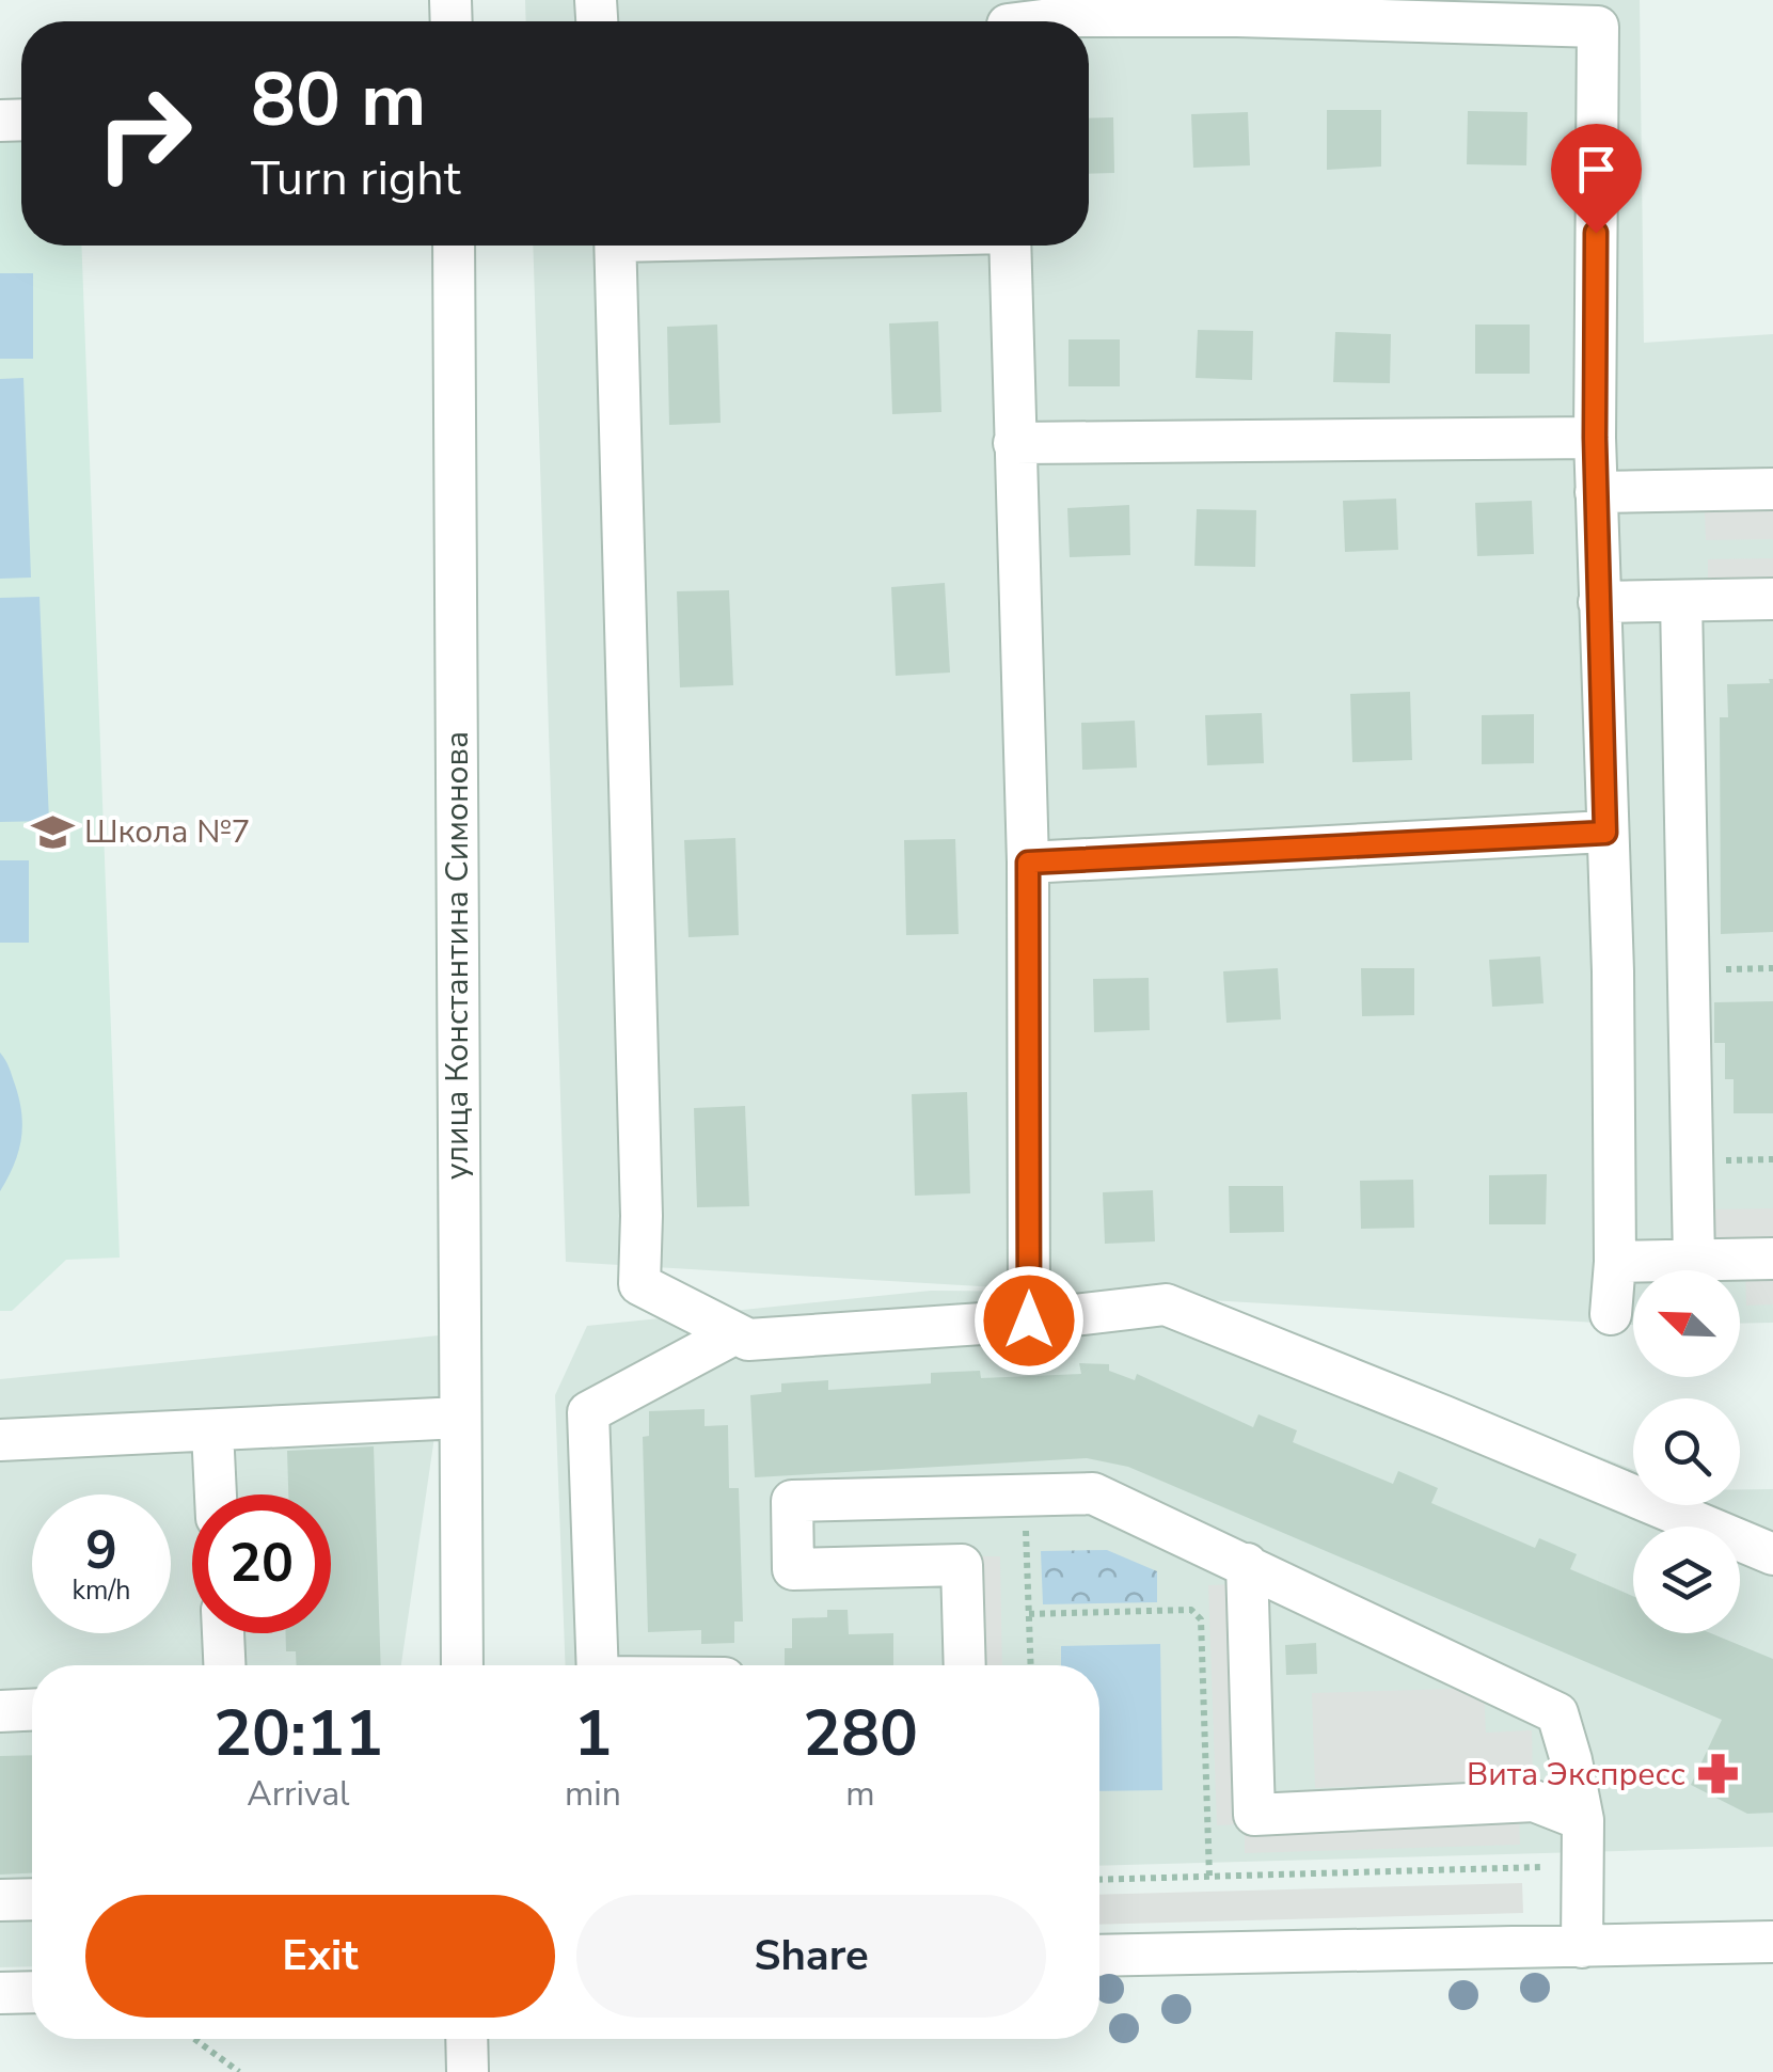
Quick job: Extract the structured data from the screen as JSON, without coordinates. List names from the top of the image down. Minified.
{"streets":{"street":["улица Константина Симонова"]},"places":{"school or university":["Школа №7"],"pharmacy":["Вита Экспресс"]},"north":"top left","page":{"turn":["80 m","Turn right"],"speed":"9 km/h","limit":"20","eta":["20:11","Arrival","1","min","280","m"],"buttons":["Exit","Share"]}}
